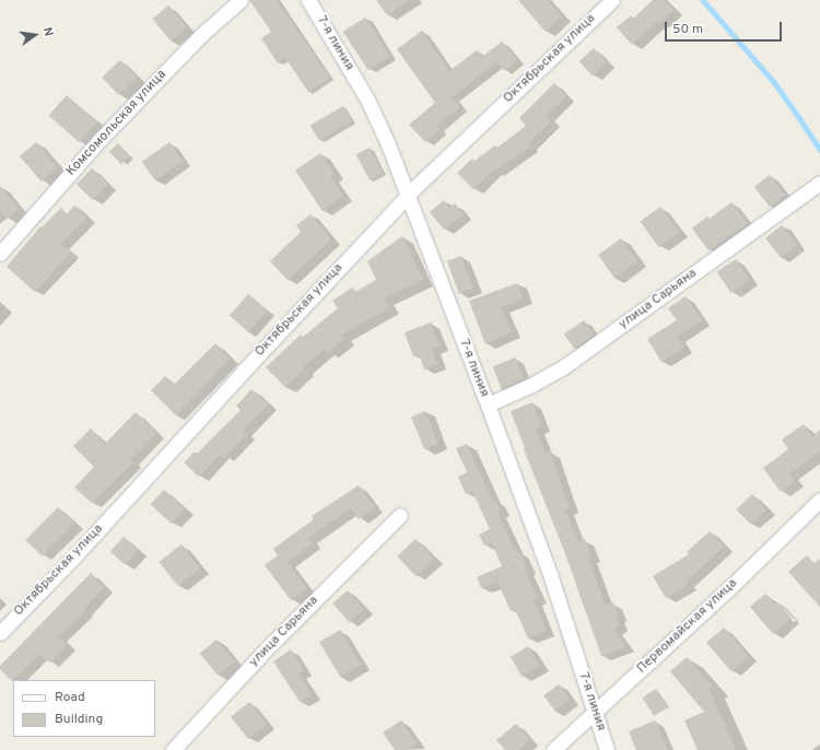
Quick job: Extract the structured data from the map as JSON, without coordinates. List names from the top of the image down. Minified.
{"streets":{"street":["7-я линия","Октябрьская улица","Комсомольская улица","улица Сарьяна","Первомайская улица"]},"crossings":[["7-я линия","Октябрьская улица"],["7-я линия","улица Сарьяна"],["7-я линия","Первомайская улица"]],"legend":["Road","Building"],"scale_bar":"50 m","north":"right"}
